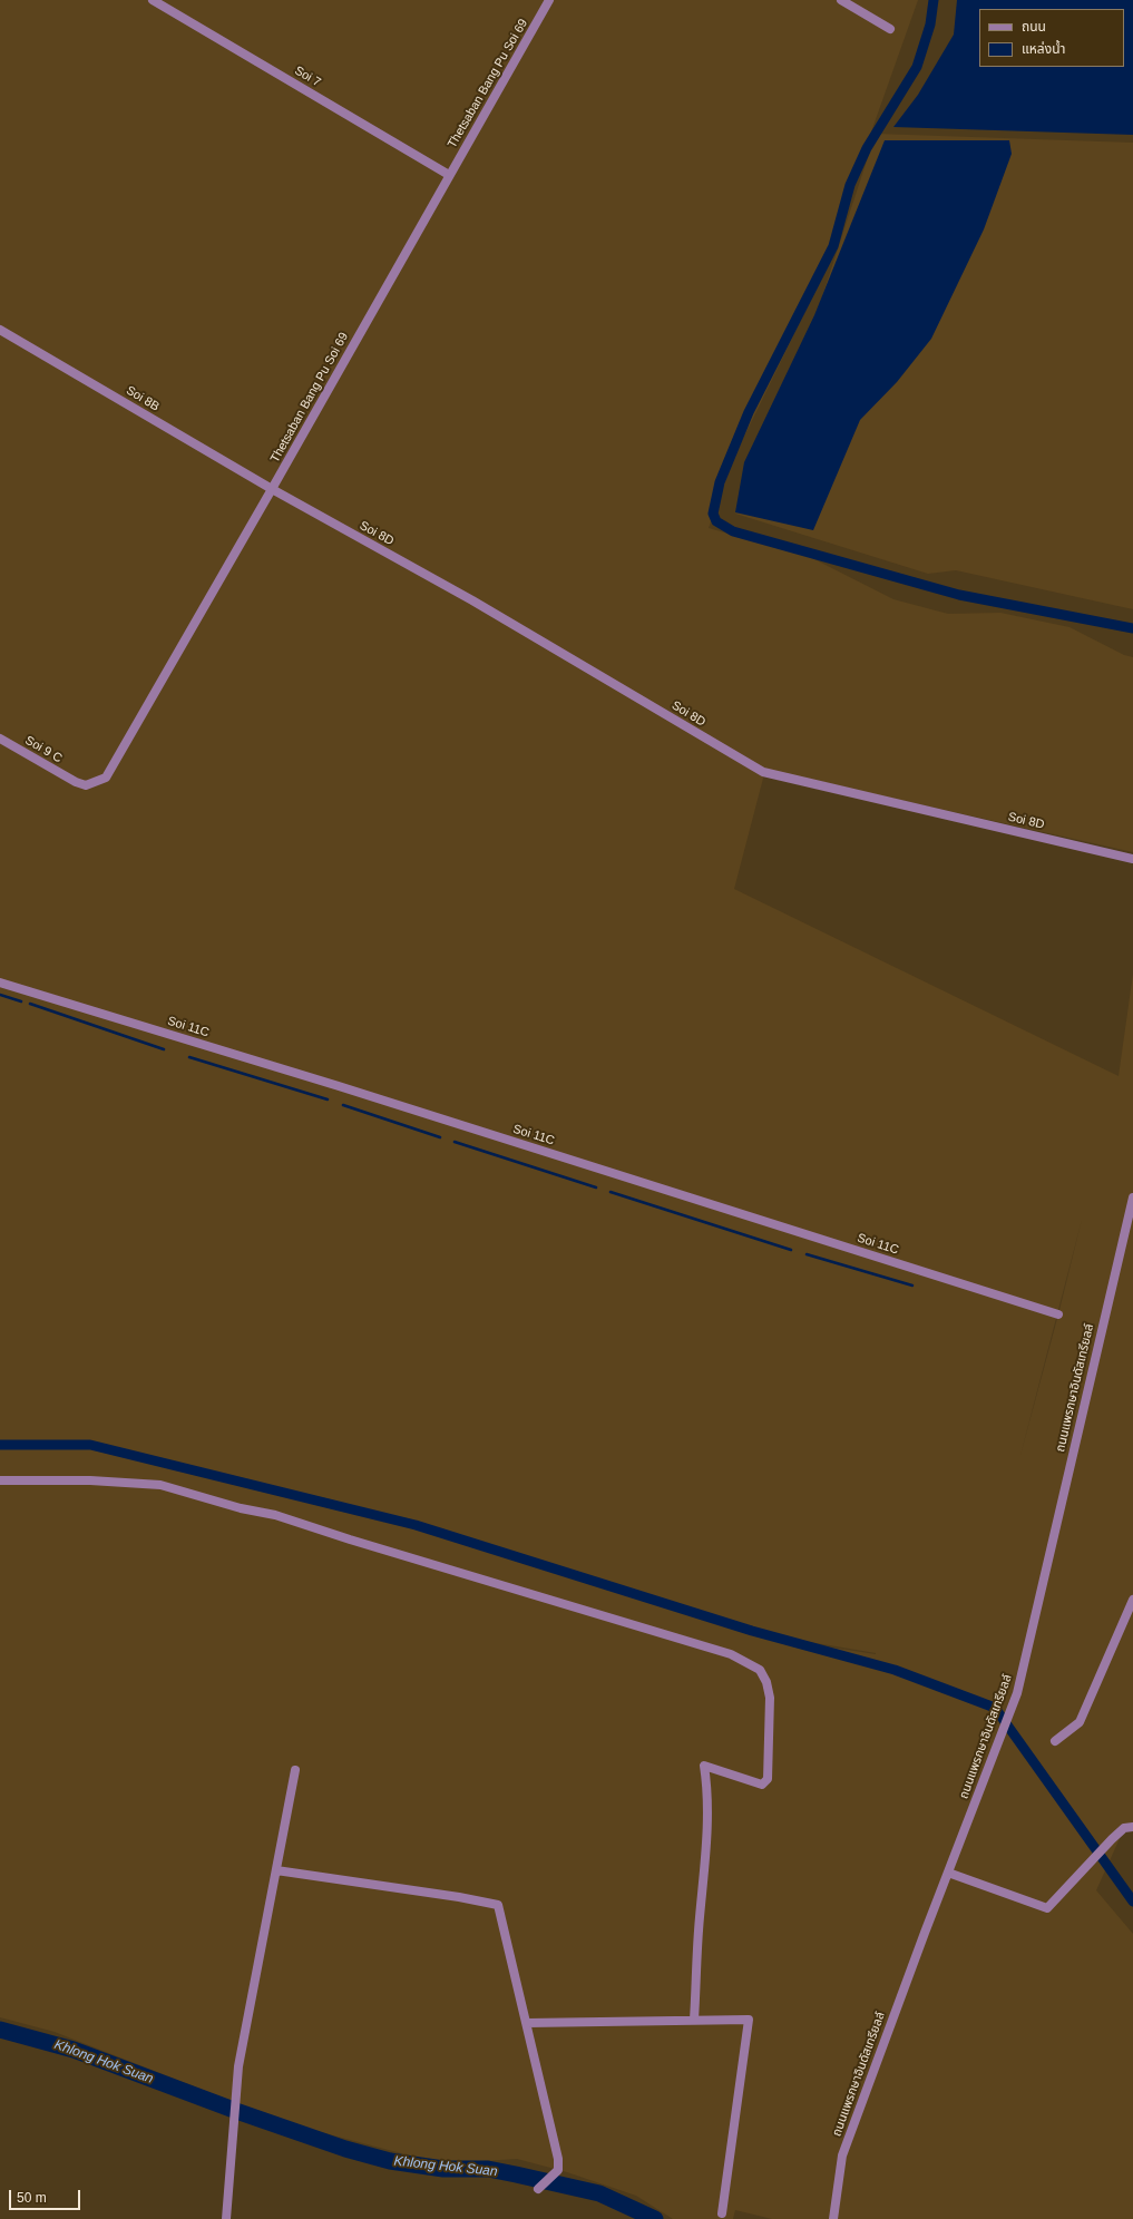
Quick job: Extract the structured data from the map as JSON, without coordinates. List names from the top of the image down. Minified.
{"streets":{"street":["Soi 7","Thetsaban Bang Pu Soi 69","Soi 8B","Soi 8D","Soi 9 C","Soi 11C","ถนนแพรกษาอินดัสเทรียลล์"]},"crossings":[["Soi 7","Thetsaban Bang Pu Soi 69"],["Thetsaban Bang Pu Soi 69","Soi 8B"],["Thetsaban Bang Pu Soi 69","Soi 8D"],["Thetsaban Bang Pu Soi 69","Soi 9 C"],["Soi 8B","Soi 8D"]],"water":["Khlong Hok Suan"],"legend":["ถนน","แหล่งน้ำ"],"scale_bar":"50 m"}
